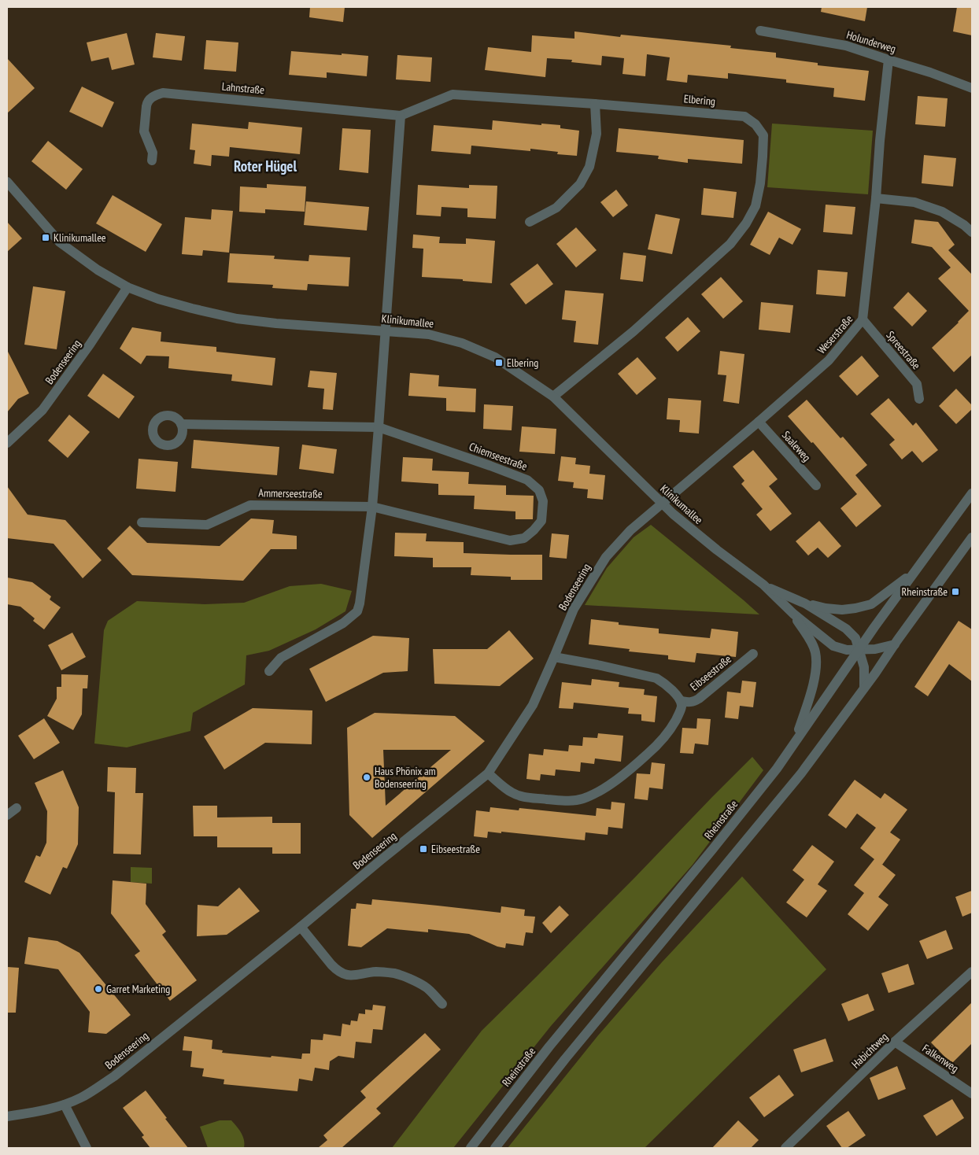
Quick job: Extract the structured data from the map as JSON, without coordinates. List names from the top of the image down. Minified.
{"streets":{"street":["Holunderweg","Lahnstraße","Elbering","Klinikumallee","Weserstraße","Spreestraße","Bodenseering","Saaleweg","Chiemseestraße","Ammerseestraße","Eibseestraße","Rheinstraße","Habichtweg","Falkenweg"]},"crossings":[["Holunderweg","Weserstraße"],["Lahnstraße","Elbering"],["Elbering","Klinikumallee"],["Klinikumallee","Weserstraße"],["Klinikumallee","Bodenseering"],["Klinikumallee","Rheinstraße"],["Weserstraße","Spreestraße"],["Weserstraße","Bodenseering"],["Weserstraße","Saaleweg"],["Bodenseering","Eibseestraße"],["Chiemseestraße","Ammerseestraße"],["Habichtweg","Falkenweg"]],"districts":["Roter Hügel"],"places":{"transit":["Klinikumallee","Elbering","Rheinstraße","Eibseestraße"],"other":["Haus Phönix am Bodenseering","Garret Marketing"]}}
